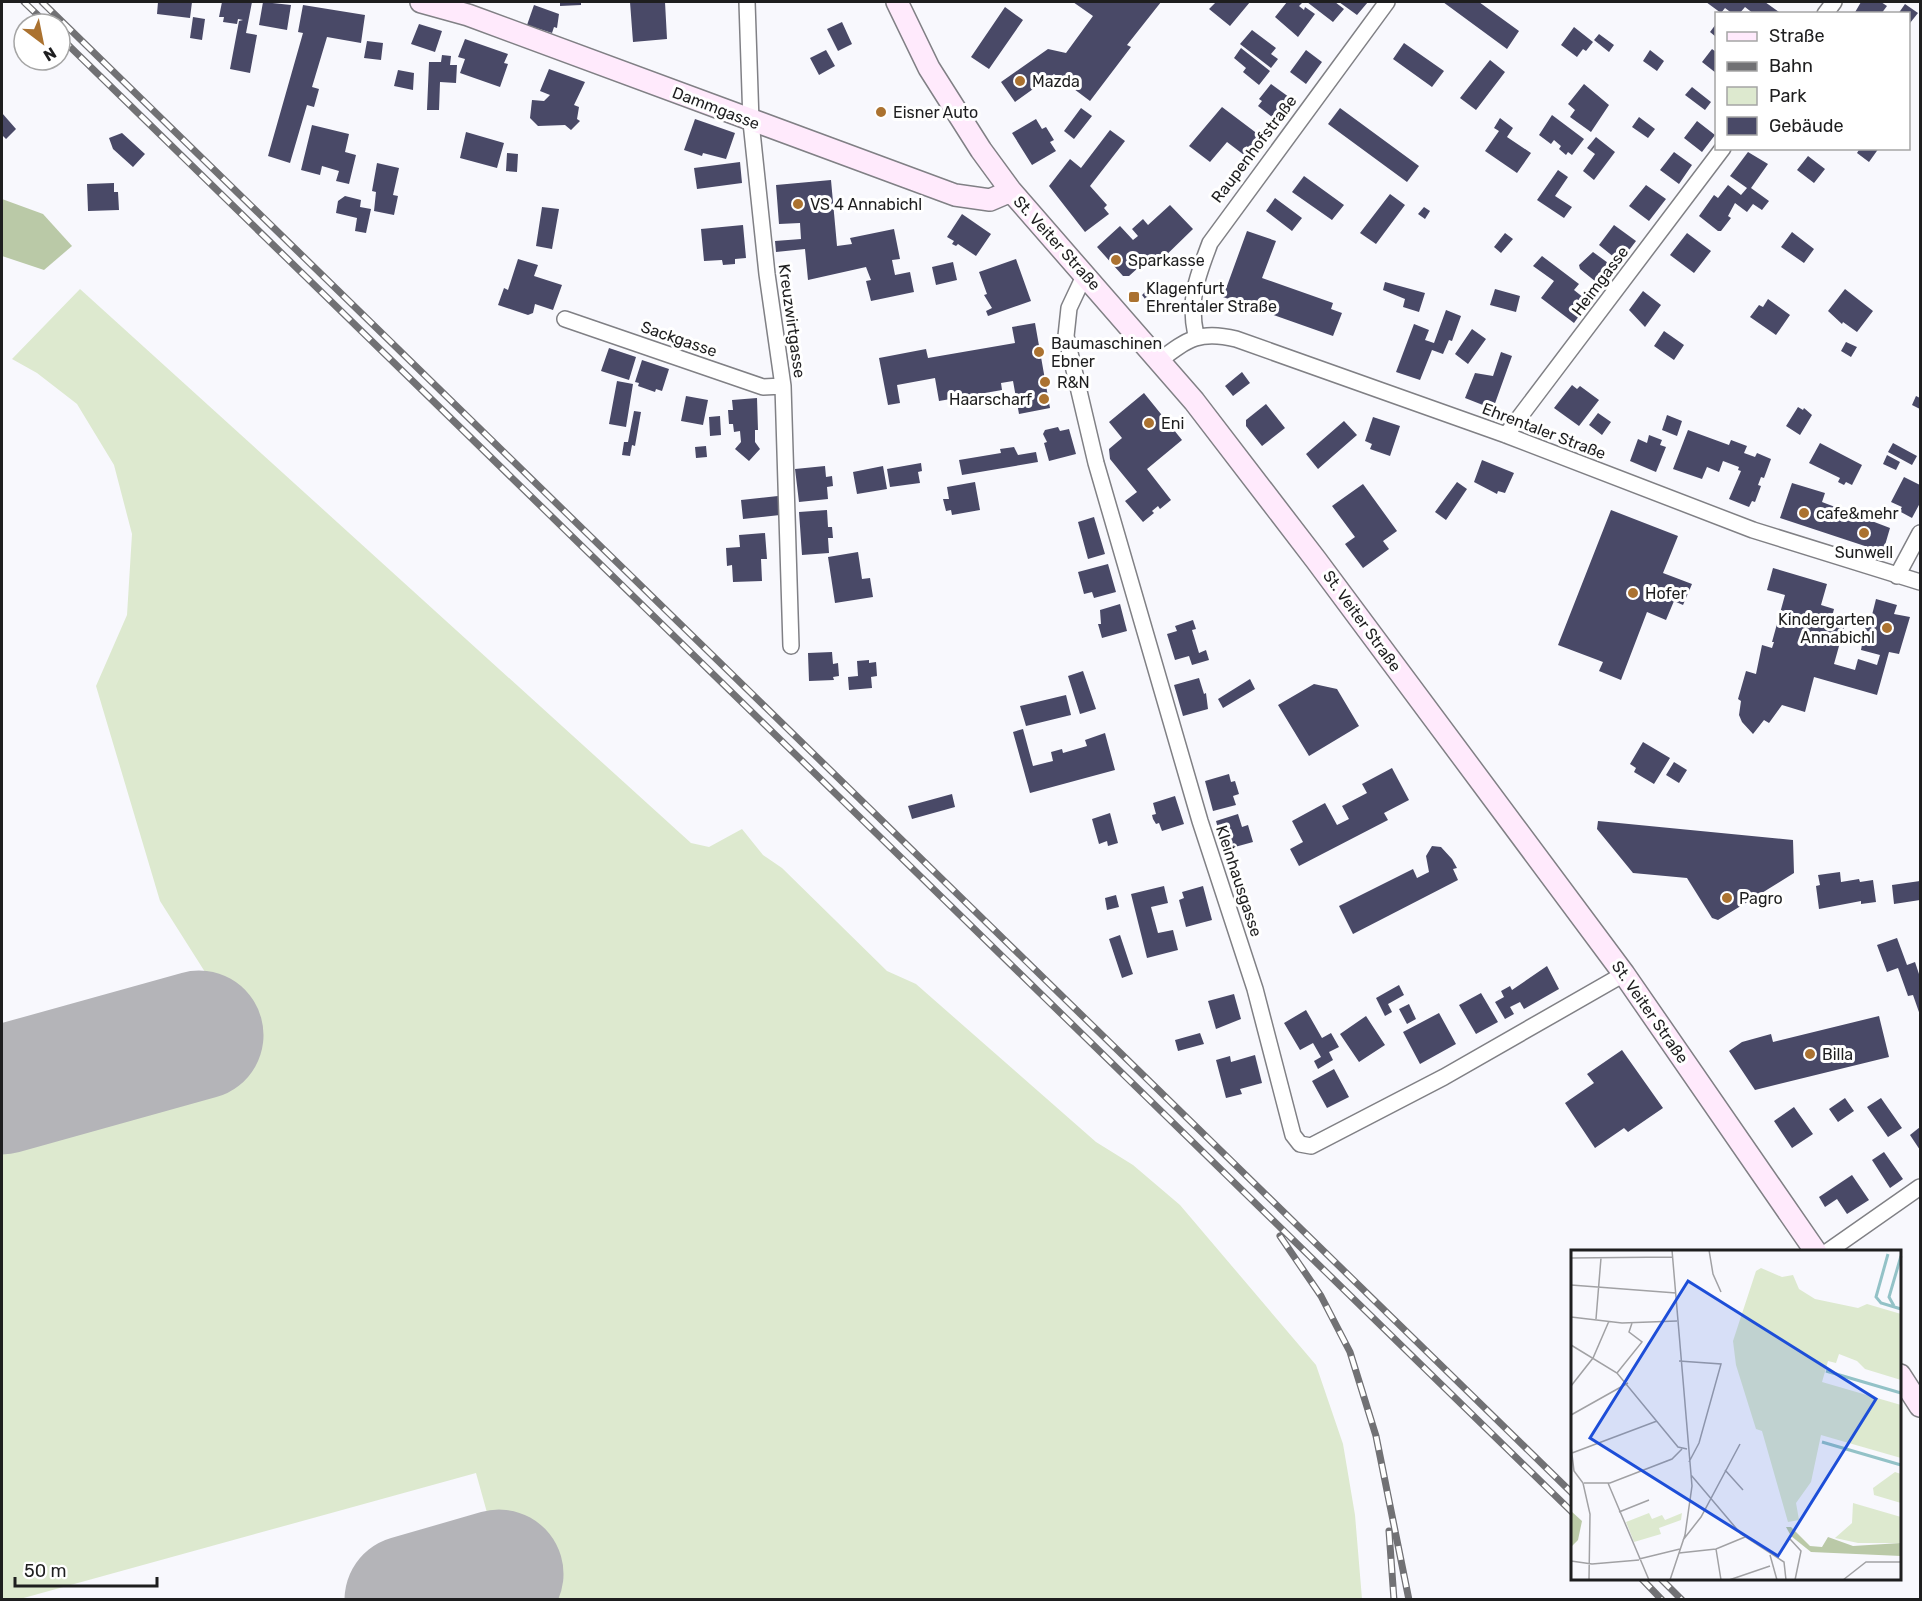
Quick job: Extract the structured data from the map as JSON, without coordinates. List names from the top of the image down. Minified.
{"streets":{"main road":["Dammgasse","St. Veiter Straße"],"street":["Raupenhofstraße","Heimgasse","Kreuzwirtgasse","Sackgasse","Ehrentaler Straße","Kleinhausgasse"]},"crossings":[["Dammgasse","St. Veiter Straße"],["Dammgasse","Kreuzwirtgasse"],["Raupenhofstraße","Ehrentaler Straße"],["St. Veiter Straße","Kleinhausgasse"],["Heimgasse","Ehrentaler Straße"],["Kreuzwirtgasse","Sackgasse"]],"places":{"other":["Mazda","Eisner Auto","VS 4 Annabichl","Sparkasse","Baumaschinen Ebner","R&N","Haarscharf","Eni","cafe&mehr","Sunwell","Hofer","Kindergarten Annabichl","Pagro","Billa"],"transit":["Klagenfurt Ehrentaler Straße"]},"legend":["Straße","Bahn","Park","Gebäude"],"scale_bar":"50 m","north":"bottom right"}
